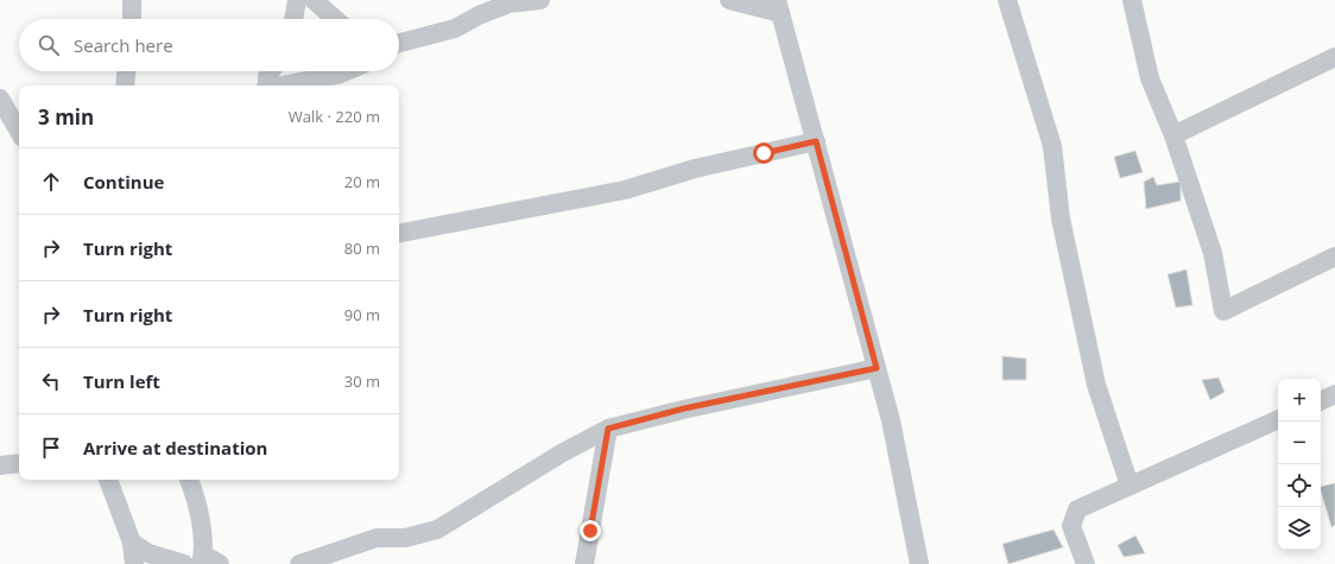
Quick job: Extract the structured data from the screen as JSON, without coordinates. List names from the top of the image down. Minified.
{"page":{"search":"Search here","heading":["3 min","Walk · 220 m"],"list":[["Continue","20 m"],["Turn right","80 m"],["Turn right","90 m"],["Turn left","30 m"],"Arrive at destination"],"map_buttons":["+","−"]}}
